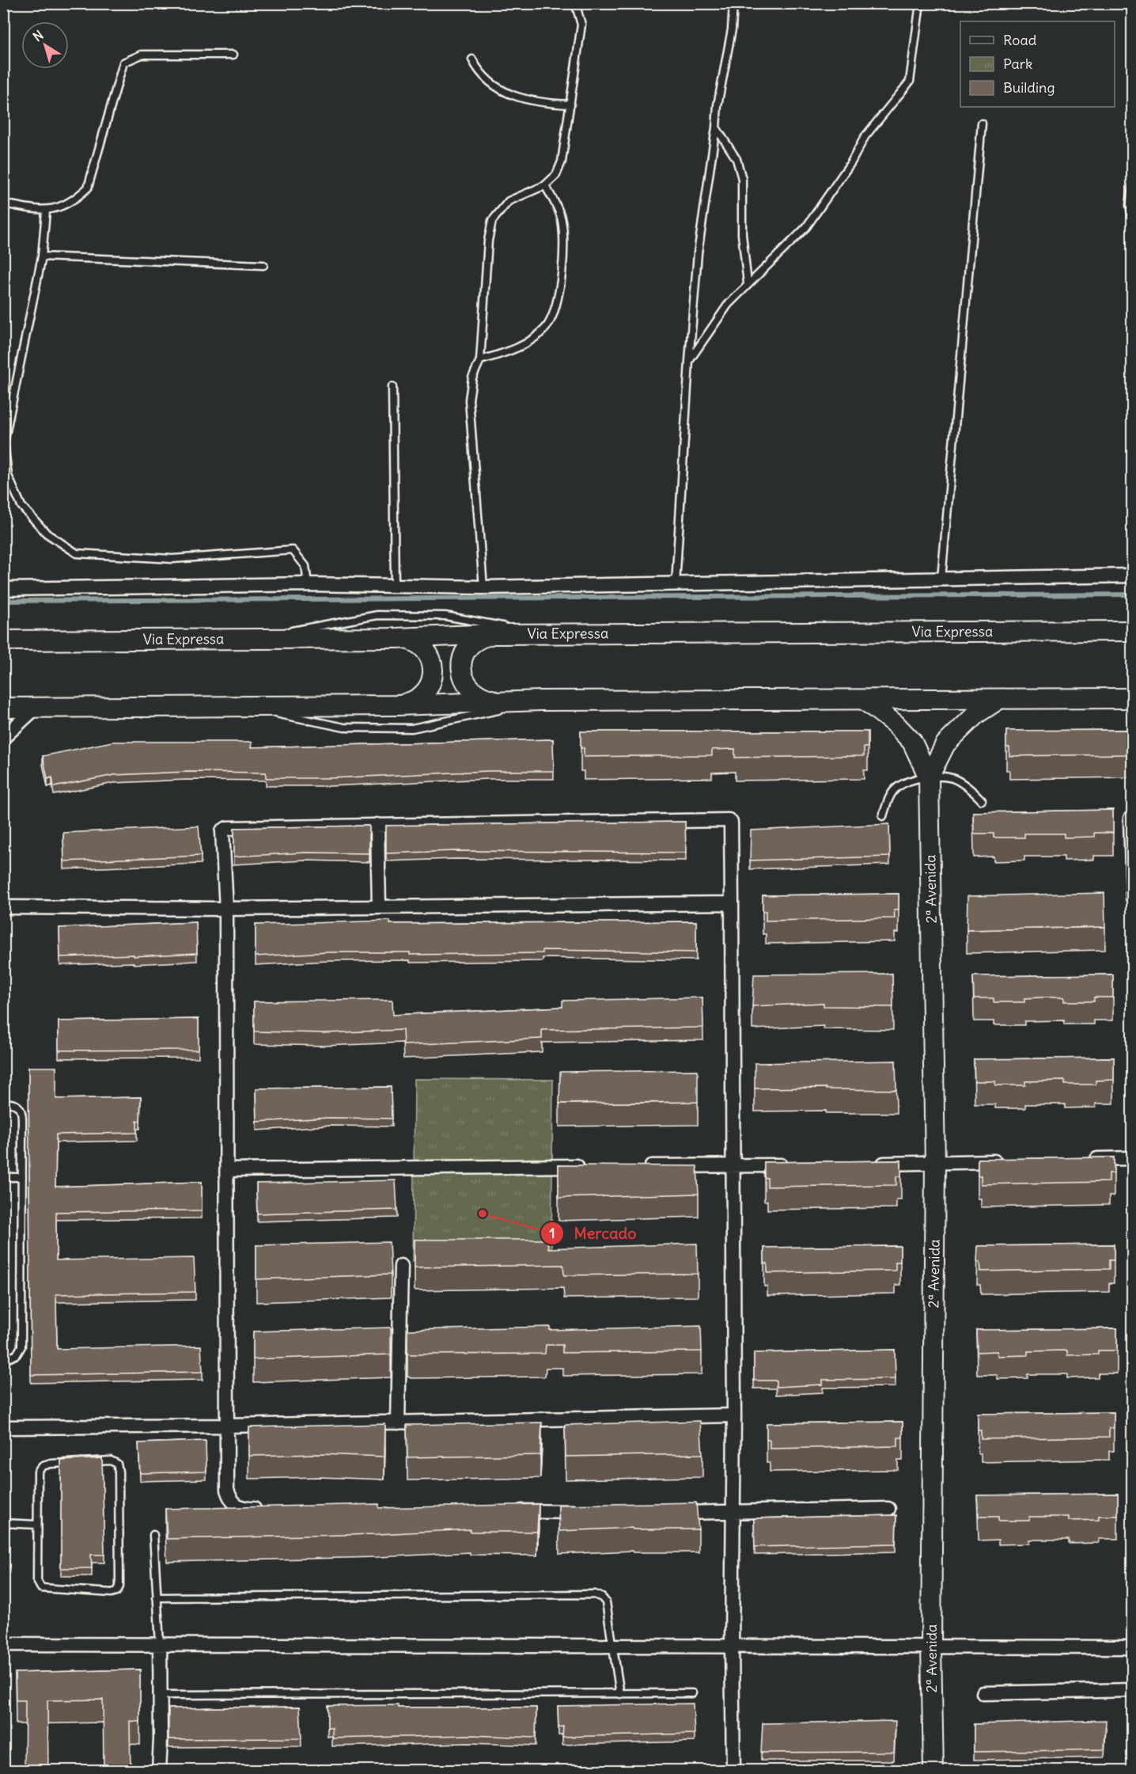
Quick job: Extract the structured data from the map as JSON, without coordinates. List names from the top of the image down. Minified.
{"streets":{"main road":["Via Expressa","2ª Avenida"]},"places":["Mercado"],"legend":["Road","Park","Building"],"north":"top left"}
